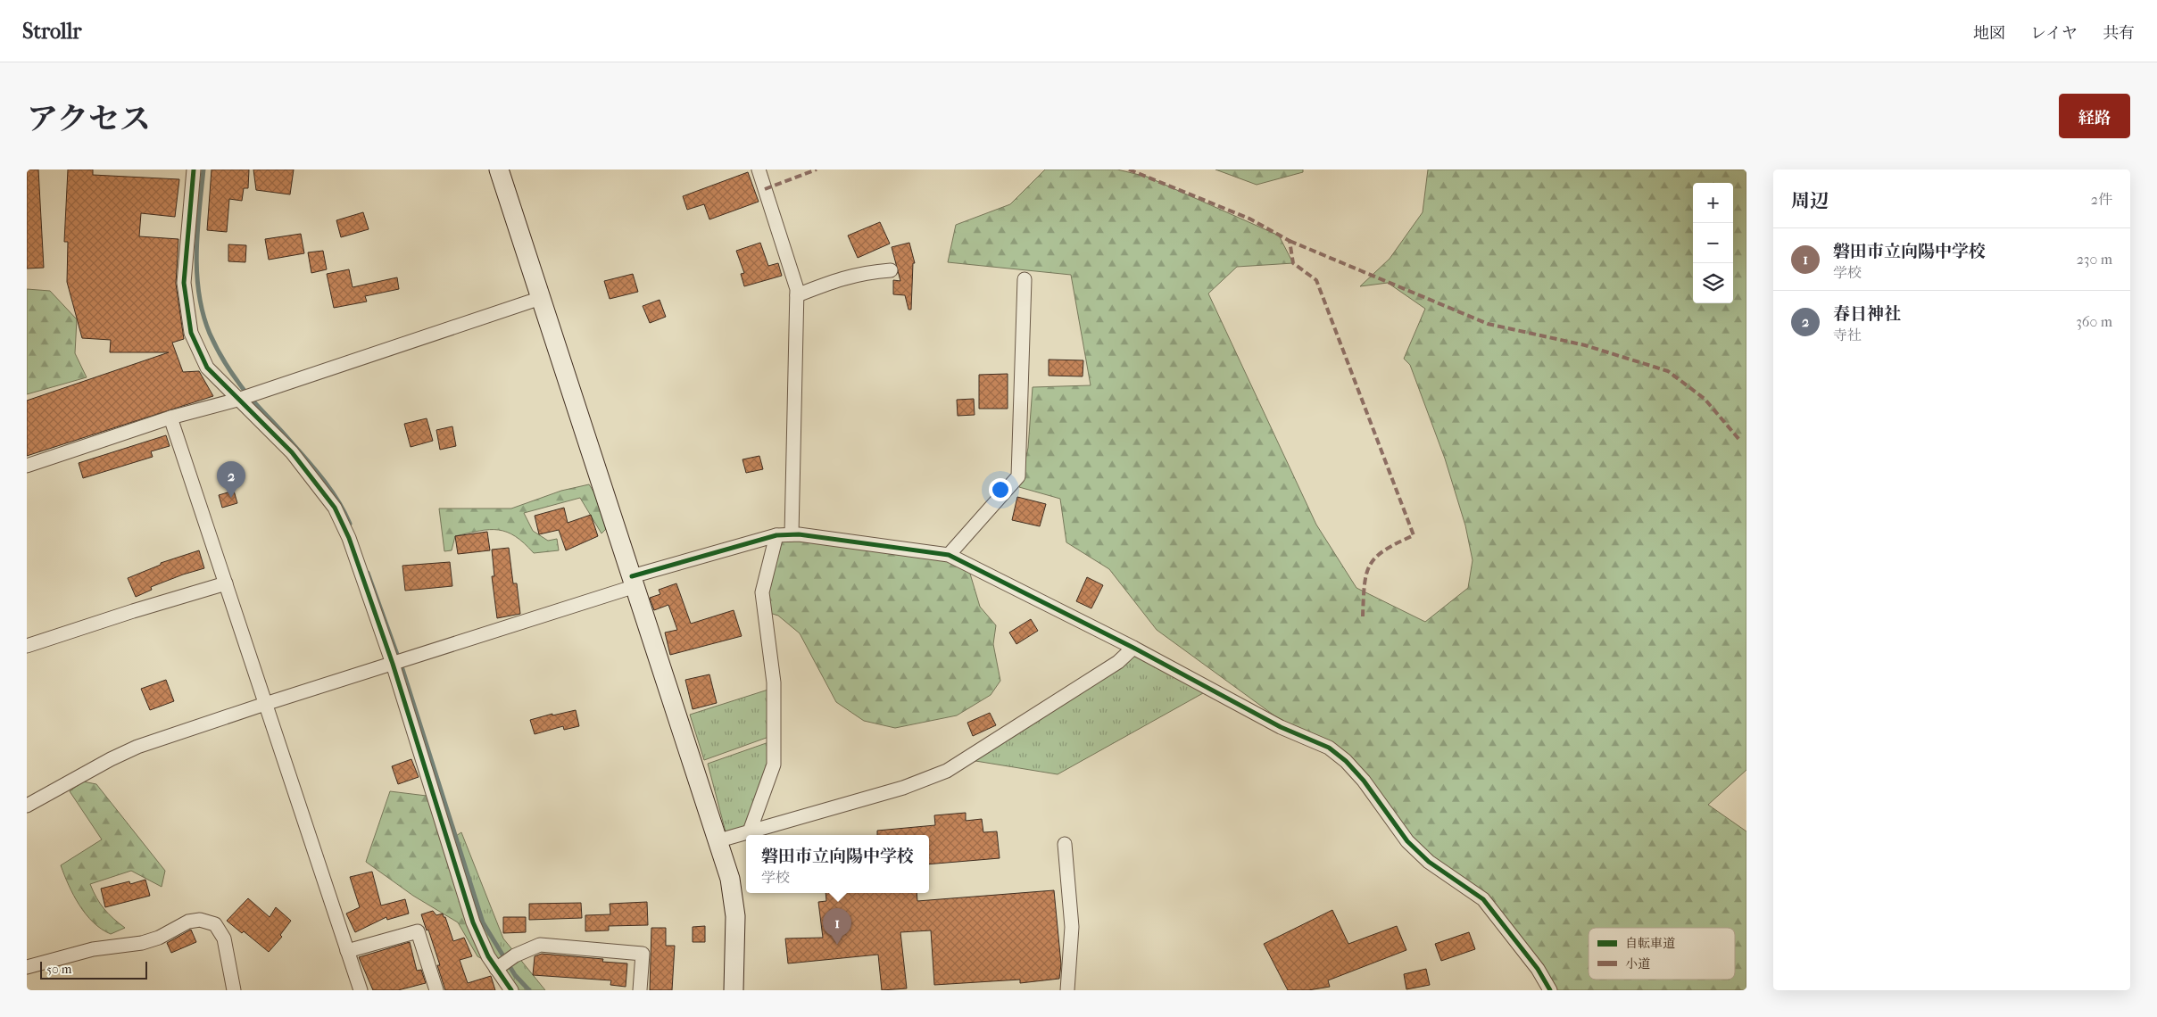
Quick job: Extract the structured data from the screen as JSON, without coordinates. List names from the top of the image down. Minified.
{"legend":["自転車道","小道"],"scale_bar":"50 m","page":{"header":"Strollr","nav":["地図","レイヤ","共有"],"title":"アクセス","buttons":"経路","heading":["周辺","2件"],"map_buttons":["+","−"],"list":[{"mark":"1","name":"磐田市立向陽中学校","note":"学校","value":"230 m"},{"mark":"2","name":"春日神社","note":"寺社","value":"360 m"}],"pins":["2","1"],"popup":["磐田市立向陽中学校","学校"],"scale":"50 m"}}
